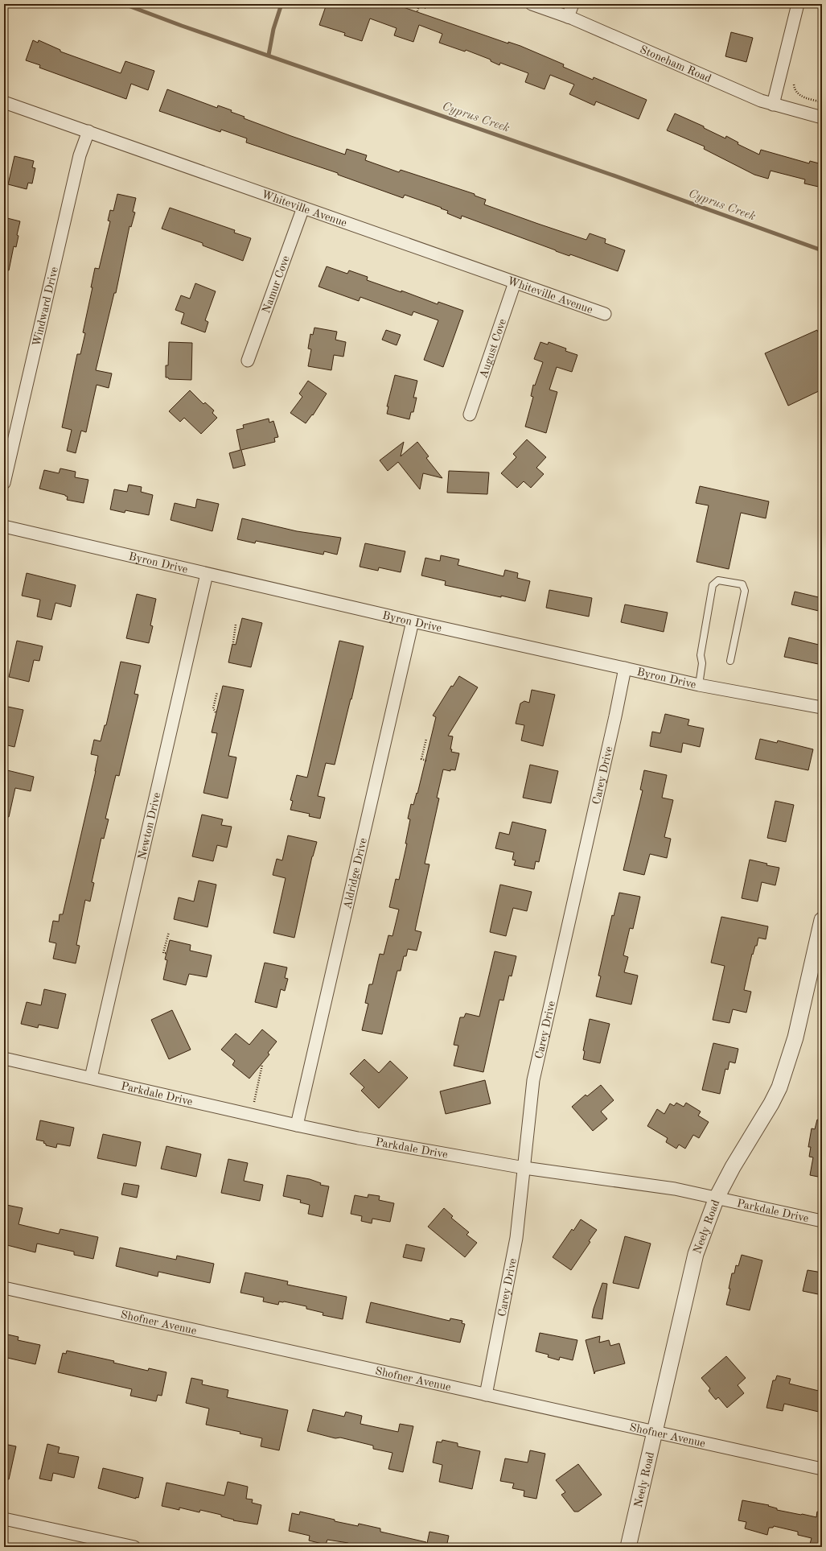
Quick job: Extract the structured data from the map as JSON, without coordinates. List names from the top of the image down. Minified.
{"streets":{"street":["Stoneham Road","Whiteville Avenue","Namur Cove","Windward Drive","August Cove","Byron Drive","Carey Drive","Newton Drive","Aldridge Drive","Parkdale Drive","Neely Road","Shofner Avenue"]},"crossings":[["Whiteville Avenue","Namur Cove"],["Whiteville Avenue","Windward Drive"],["Whiteville Avenue","August Cove"],["Byron Drive","Carey Drive"],["Byron Drive","Newton Drive"],["Byron Drive","Aldridge Drive"],["Carey Drive","Parkdale Drive"],["Carey Drive","Shofner Avenue"],["Newton Drive","Parkdale Drive"],["Aldridge Drive","Parkdale Drive"],["Parkdale Drive","Neely Road"],["Neely Road","Shofner Avenue"]],"water":["Cyprus Creek"]}
